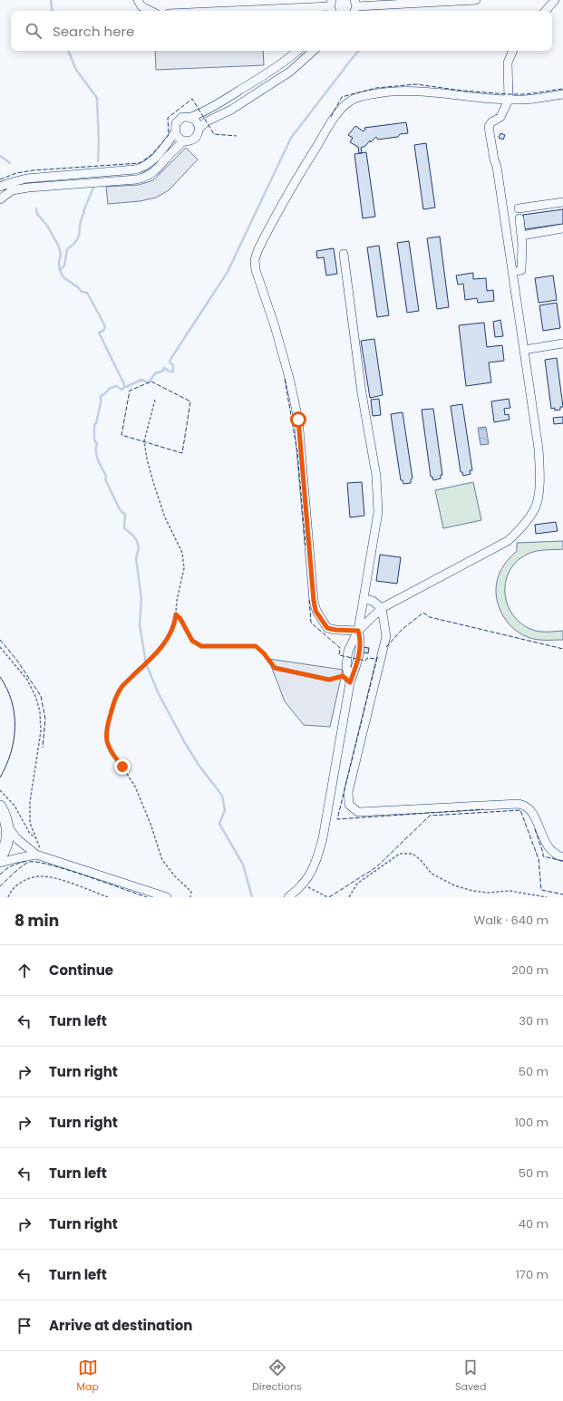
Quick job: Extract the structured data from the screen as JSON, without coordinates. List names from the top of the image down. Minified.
{"page":{"search":"Search here","heading":["8 min","Walk · 640 m"],"list":[["Continue","200 m"],["Turn left","30 m"],["Turn right","50 m"],["Turn right","100 m"],["Turn left","50 m"],["Turn right","40 m"],["Turn left","170 m"],"Arrive at destination"],"nav":["Map","Directions","Saved"]}}
